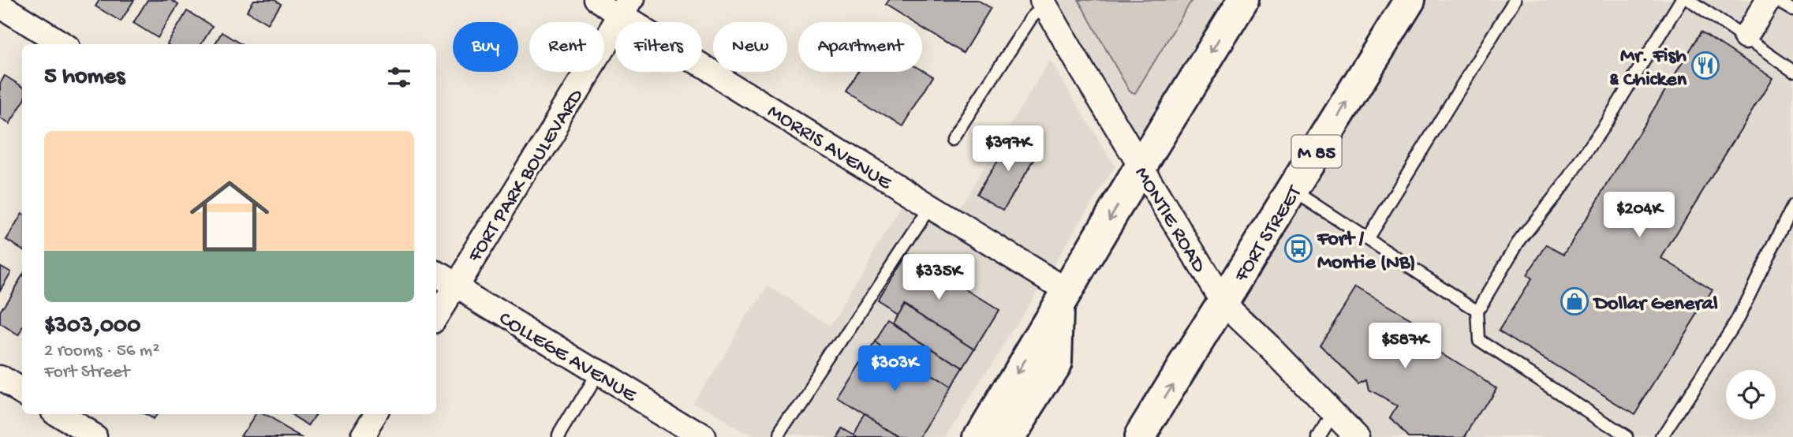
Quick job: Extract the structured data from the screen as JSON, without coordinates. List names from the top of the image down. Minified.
{"streets":{"main road":["M 85","FORT STREET"],"street":["MORRIS AVENUE","FORT PARK BOULEVARD","MONTIE ROAD","COLLEGE AVENUE"]},"crossings":[["MORRIS AVENUE","FORT PARK BOULEVARD"],["FORT PARK BOULEVARD","COLLEGE AVENUE"],["MONTIE ROAD","FORT STREET"]],"places":{"restaurant":["Mr. Fish & Chicken"],"bus stop":["Fort / Montie (NB)"],"shop":["Dollar General"]},"page":{"chip":["Buy","Rent","Filters","New","Apartment"],"heading":"5 homes","list":[{"name":"$303,000","note":"2 rooms · 56 m² · Fort Street"}],"price":["$397K","$204K","$335K","$587K","$303K"]}}
